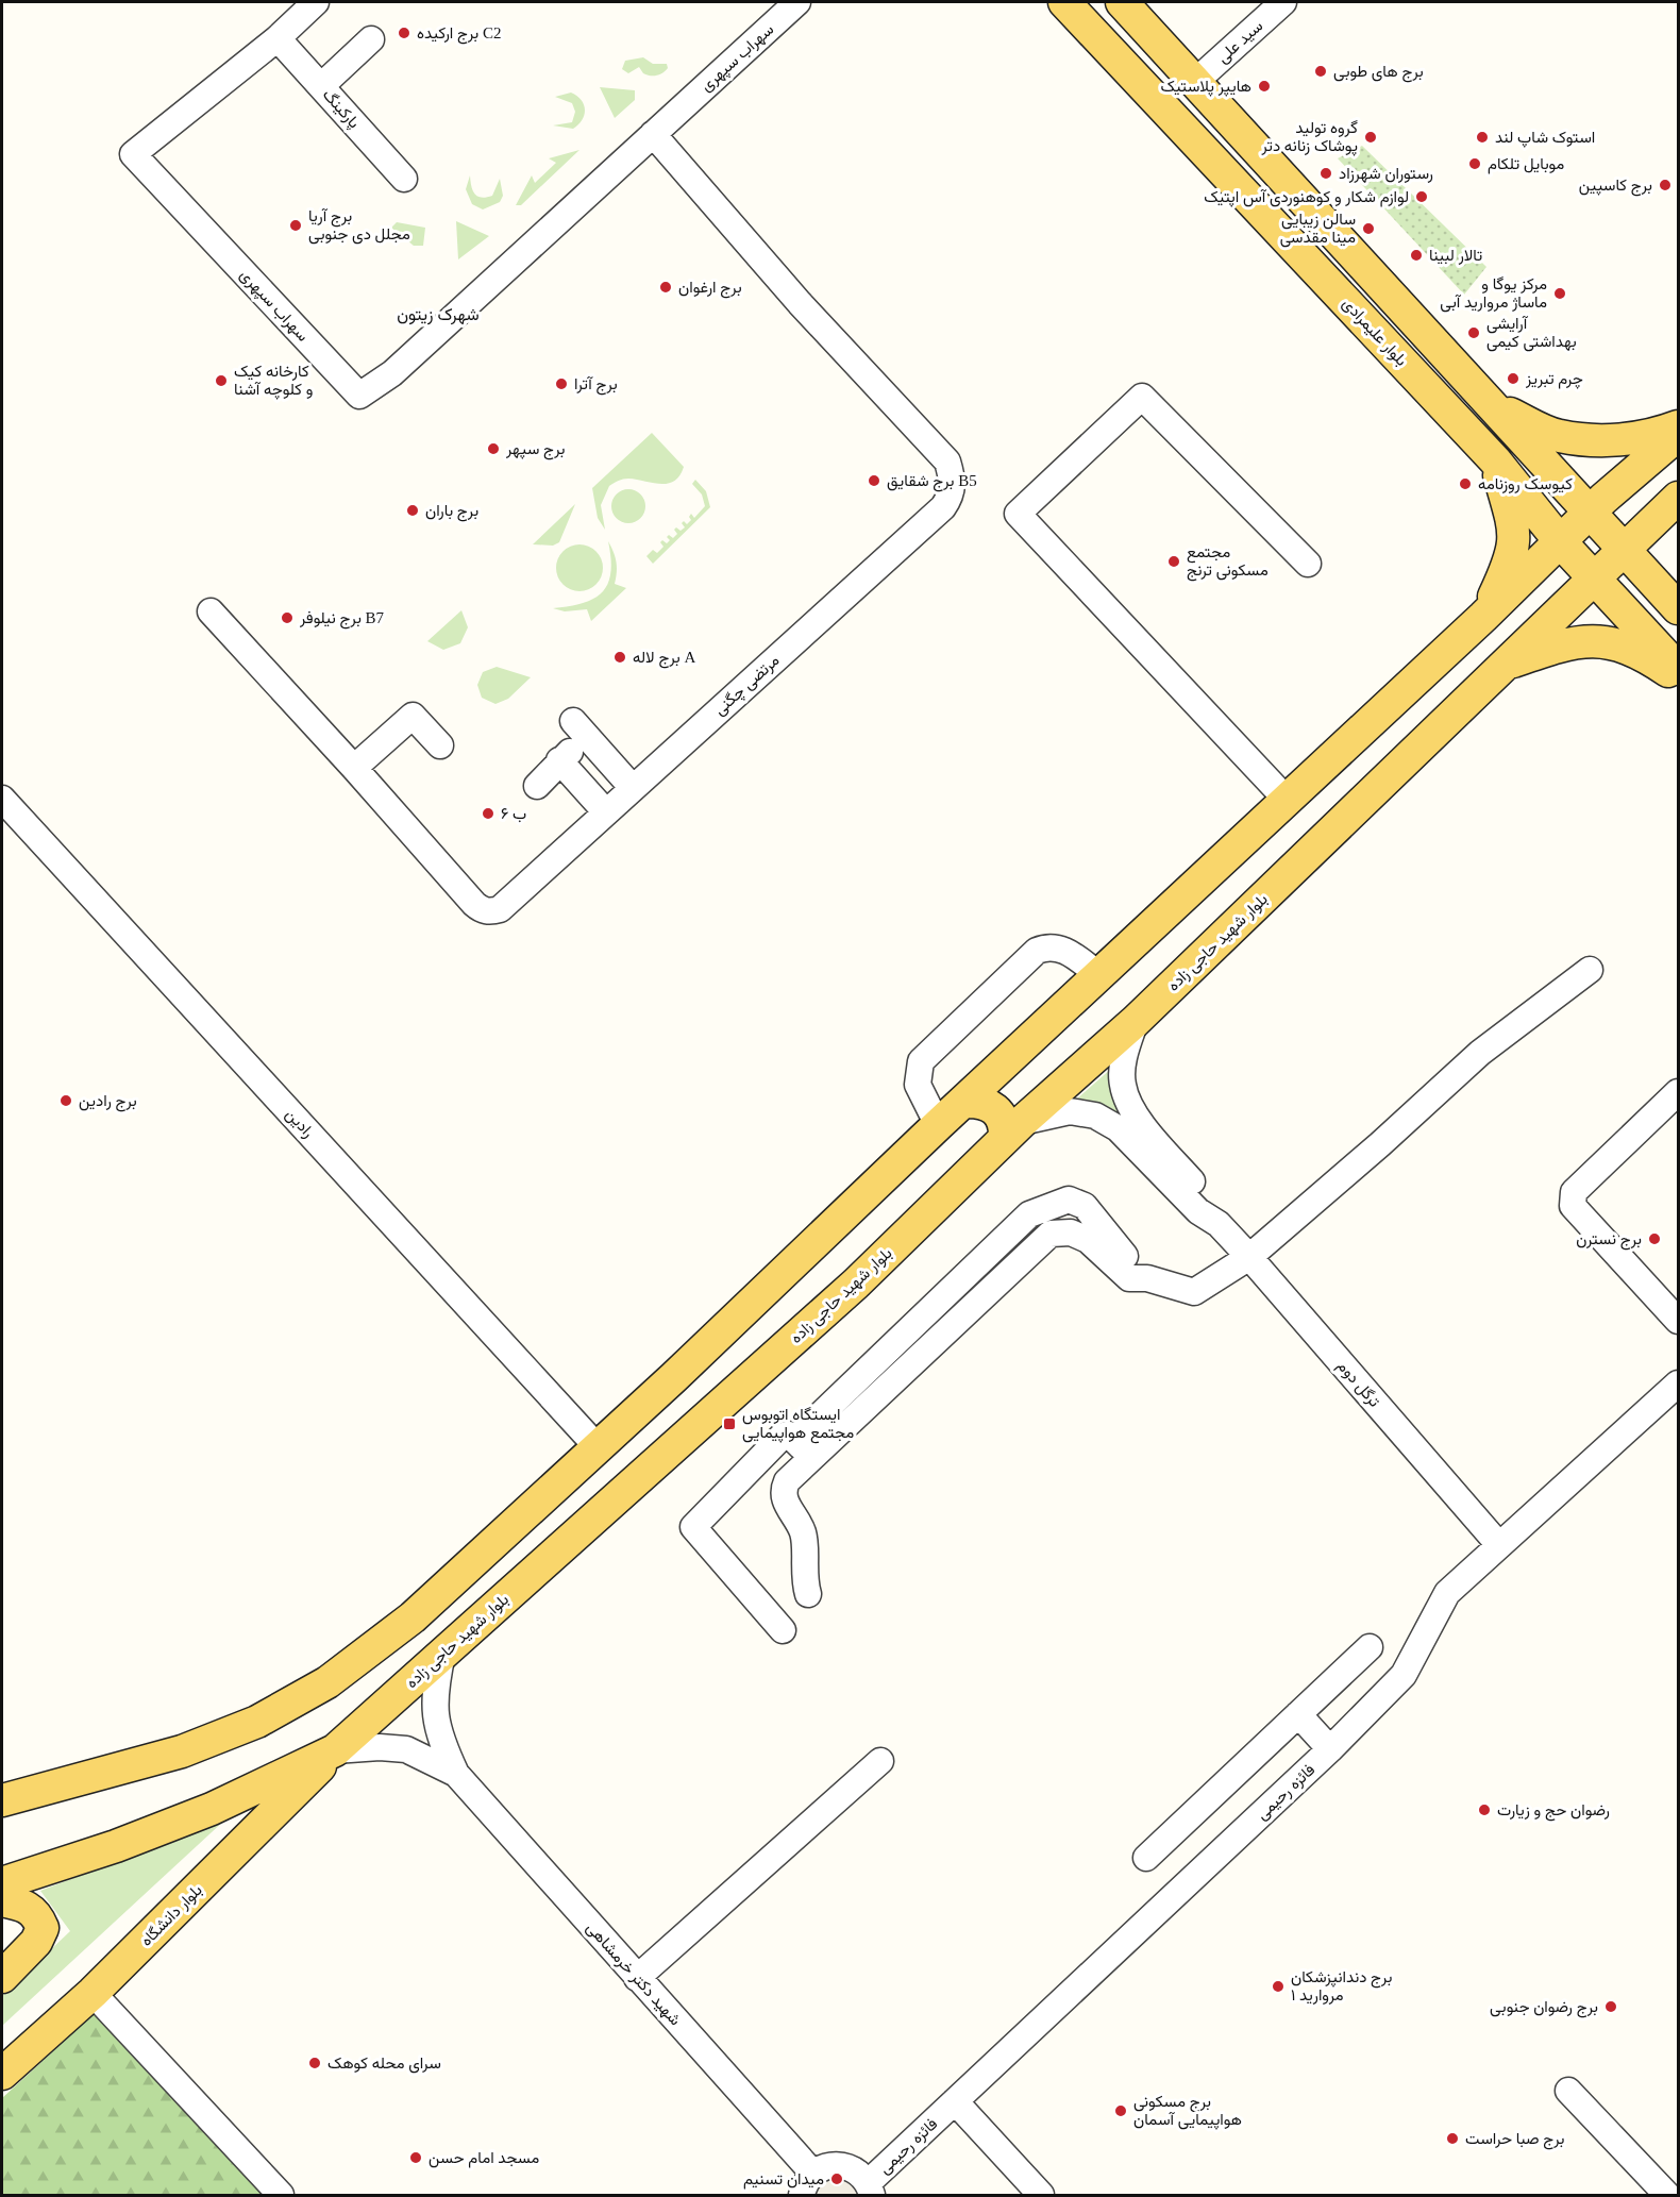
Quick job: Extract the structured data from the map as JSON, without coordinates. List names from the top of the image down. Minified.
{"streets":{"main road":["بلوار علیمرادی","بلوار شهید حاجی زاده","بلوار دانشگاه"],"street":["سید علی","سهراب سپهری","پارکینگ","مرتضی چگنی","رادین","ترگل دوم","فائزه رحیمی","شهید دکتر خرمشاهی"]},"crossings":[["سهراب سپهری","پارکینگ"],["سهراب سپهری","مرتضی چگنی"],["بلوار علیمرادی","بلوار شهید حاجی زاده"],["بلوار شهید حاجی زاده","ترگل دوم"],["بلوار شهید حاجی زاده","بلوار دانشگاه"],["بلوار شهید حاجی زاده","شهید دکتر خرمشاهی"],["ترگل دوم","فائزه رحیمی"],["بلوار دانشگاه","شهید دکتر خرمشاهی"]],"districts":["شهرک زیتون"],"places":{"other":["برج ارکیده C2","برج های طوبی","هایپر پلاستیک","گروه تولید پوشاک‌ زنانه دتر","استوک شاپ لند","موبایل تلکام","رستوران شهرزاد","برج کاسپین","لوازم شکار و کوهنوردی آس اپتیک","برج آریا مجلل دی جنوبی","سالن زیبایی مینا مقدسی","تالار لبینا","برج ارغوان","مرکز یوگا و ماساژ مروارید آبی","آرایشی بهداشتی کیمی","چرم تبریز","کارخانه کیک و کلوچه آشنا","برج آترا","برج سپهر","برج شقایق B5","کیوسک روزنامه","برج باران","مجتمع مسکونی ترنج","برج نیلوفر B7","برج لاله A","ب ۶","برج رادین","برج نسترن","رضوان حج و زیارت","برج دندانپزشکان مروارید ۱","برج رضوان جنوبی","سرای محله کوهک","برج مسکونی هواپیمایی آسمان","برج صبا حراست","مسجد امام حسن","میدان تسنیم"],"transit":["ایستگاه اتوبوس مجتمع هواپیمایی"]}}
